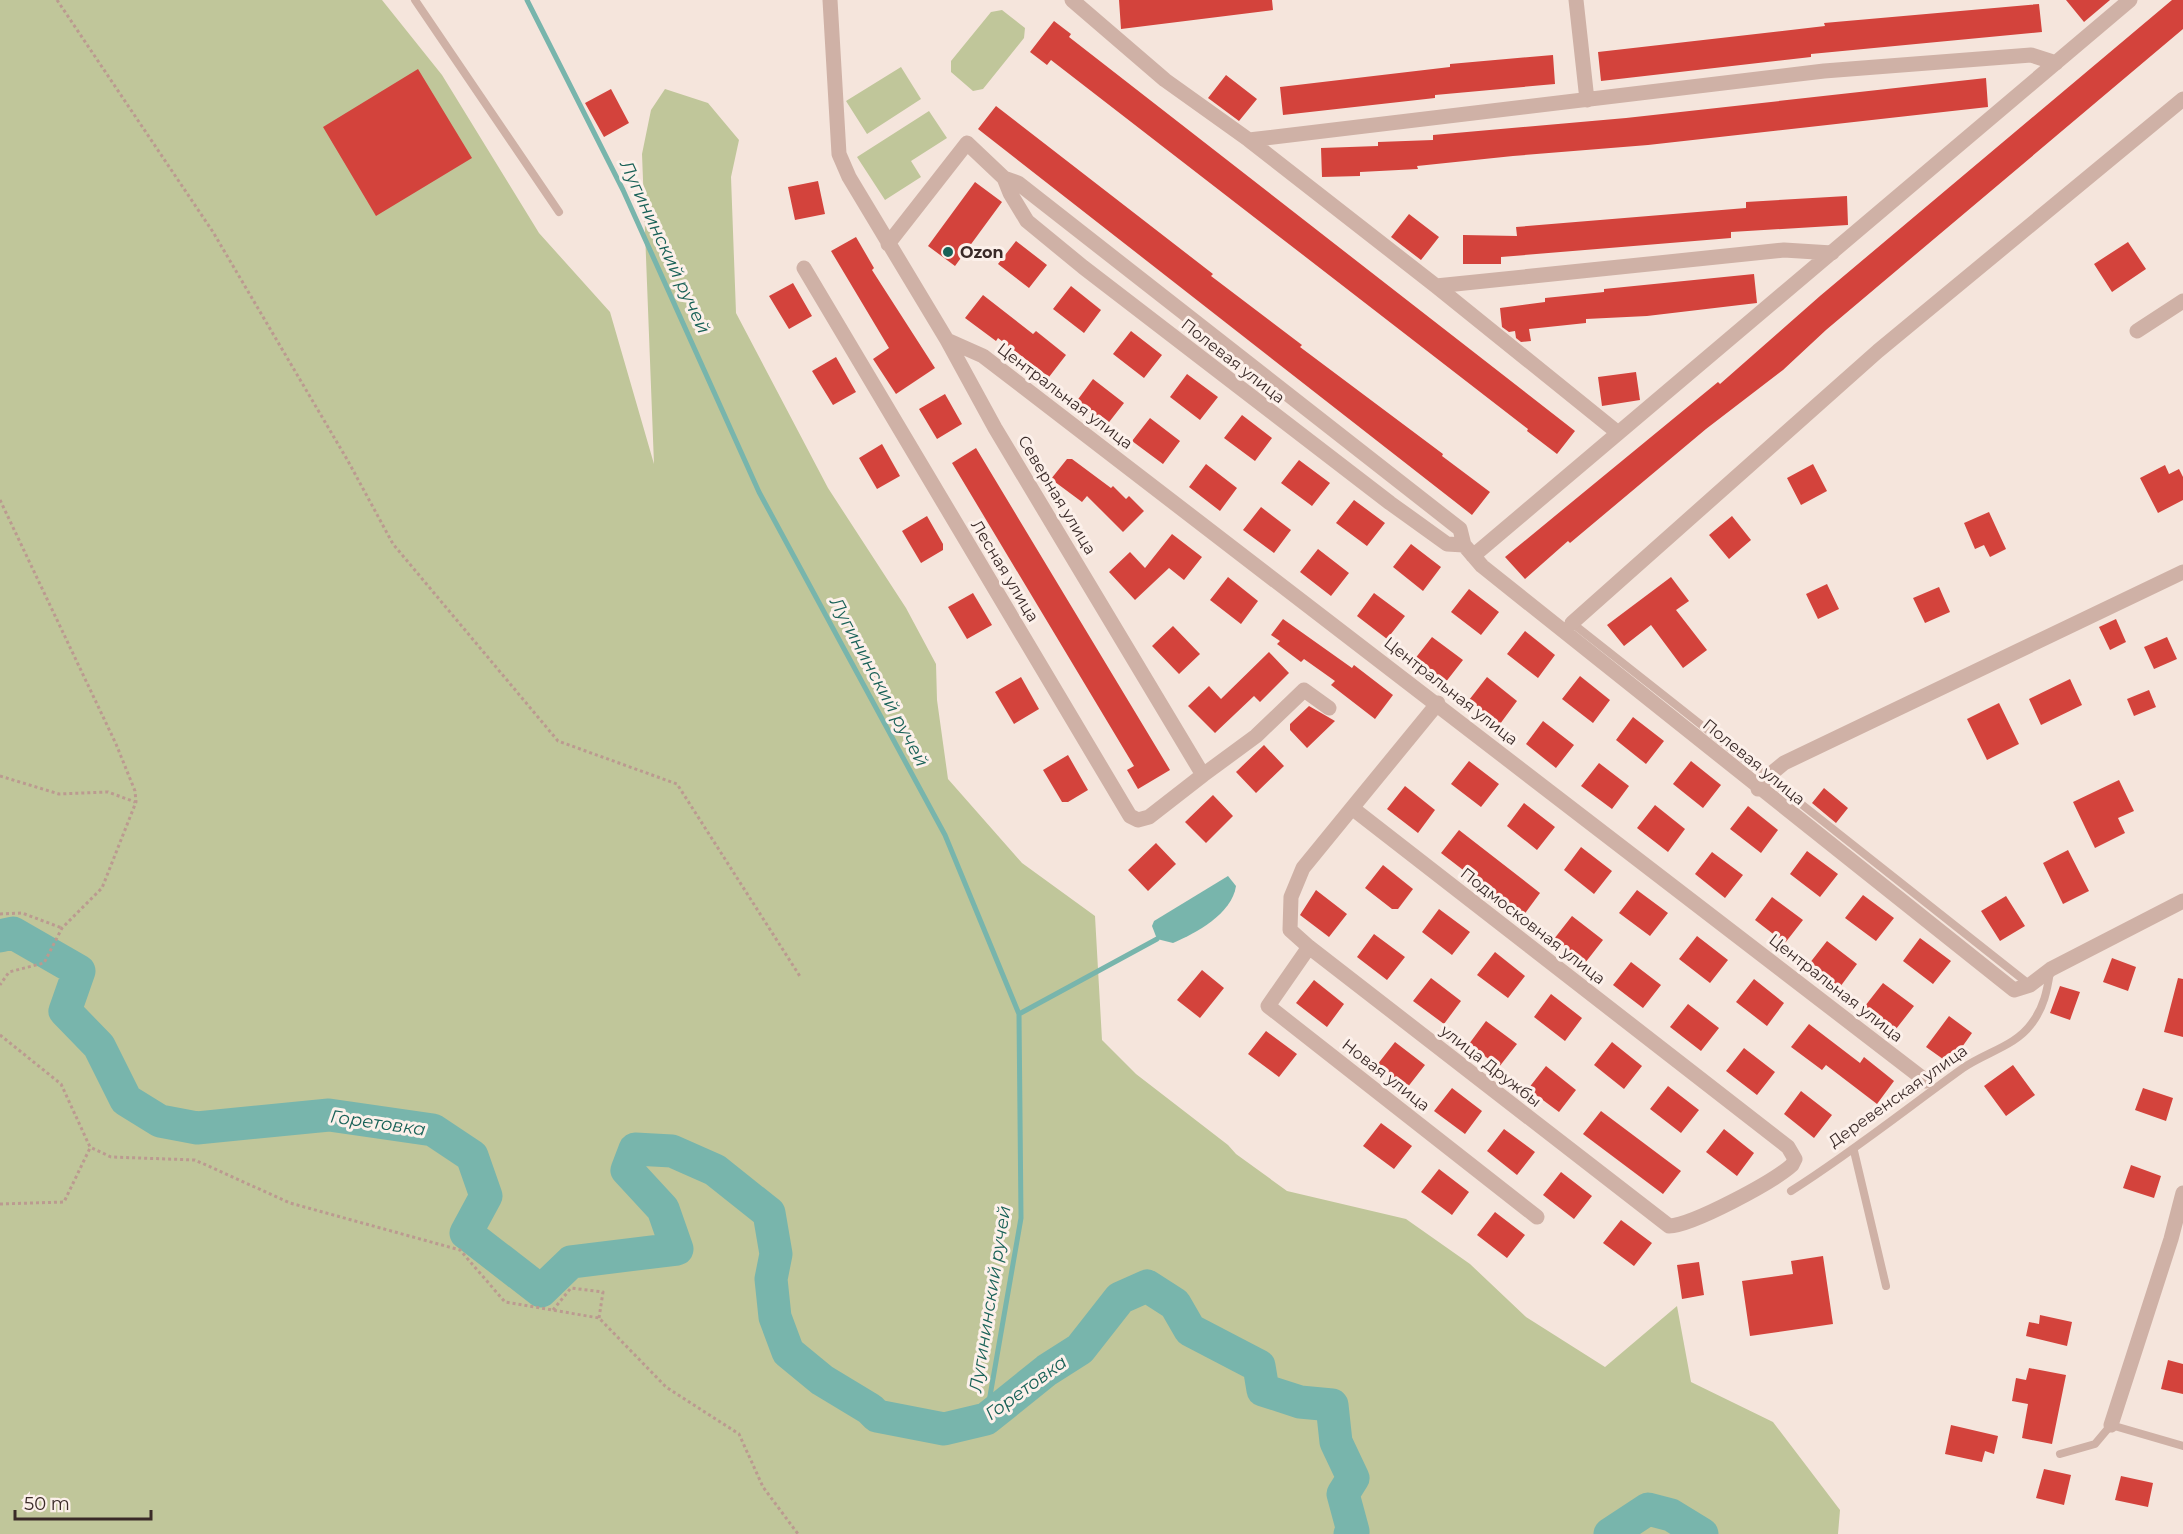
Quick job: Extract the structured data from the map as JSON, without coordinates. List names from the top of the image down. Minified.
{"streets":{"street":["Полевая улица","Центральная улица","Северная улица","Лесная улица","Подмосковная улица","улица Дружбы","Новая улица"],"lane":["Деревенская улица"]},"crossings":[["Полевая улица","Северная улица"],["Полевая улица","Деревенская улица"],["Центральная улица","Северная улица"],["Северная улица","Лесная улица"],["Подмосковная улица","улица Дружбы"],["улица Дружбы","Новая улица"]],"water":["Лугининский ручей","Горетовка"],"places":["Ozon"],"scale_bar":"50 m"}
